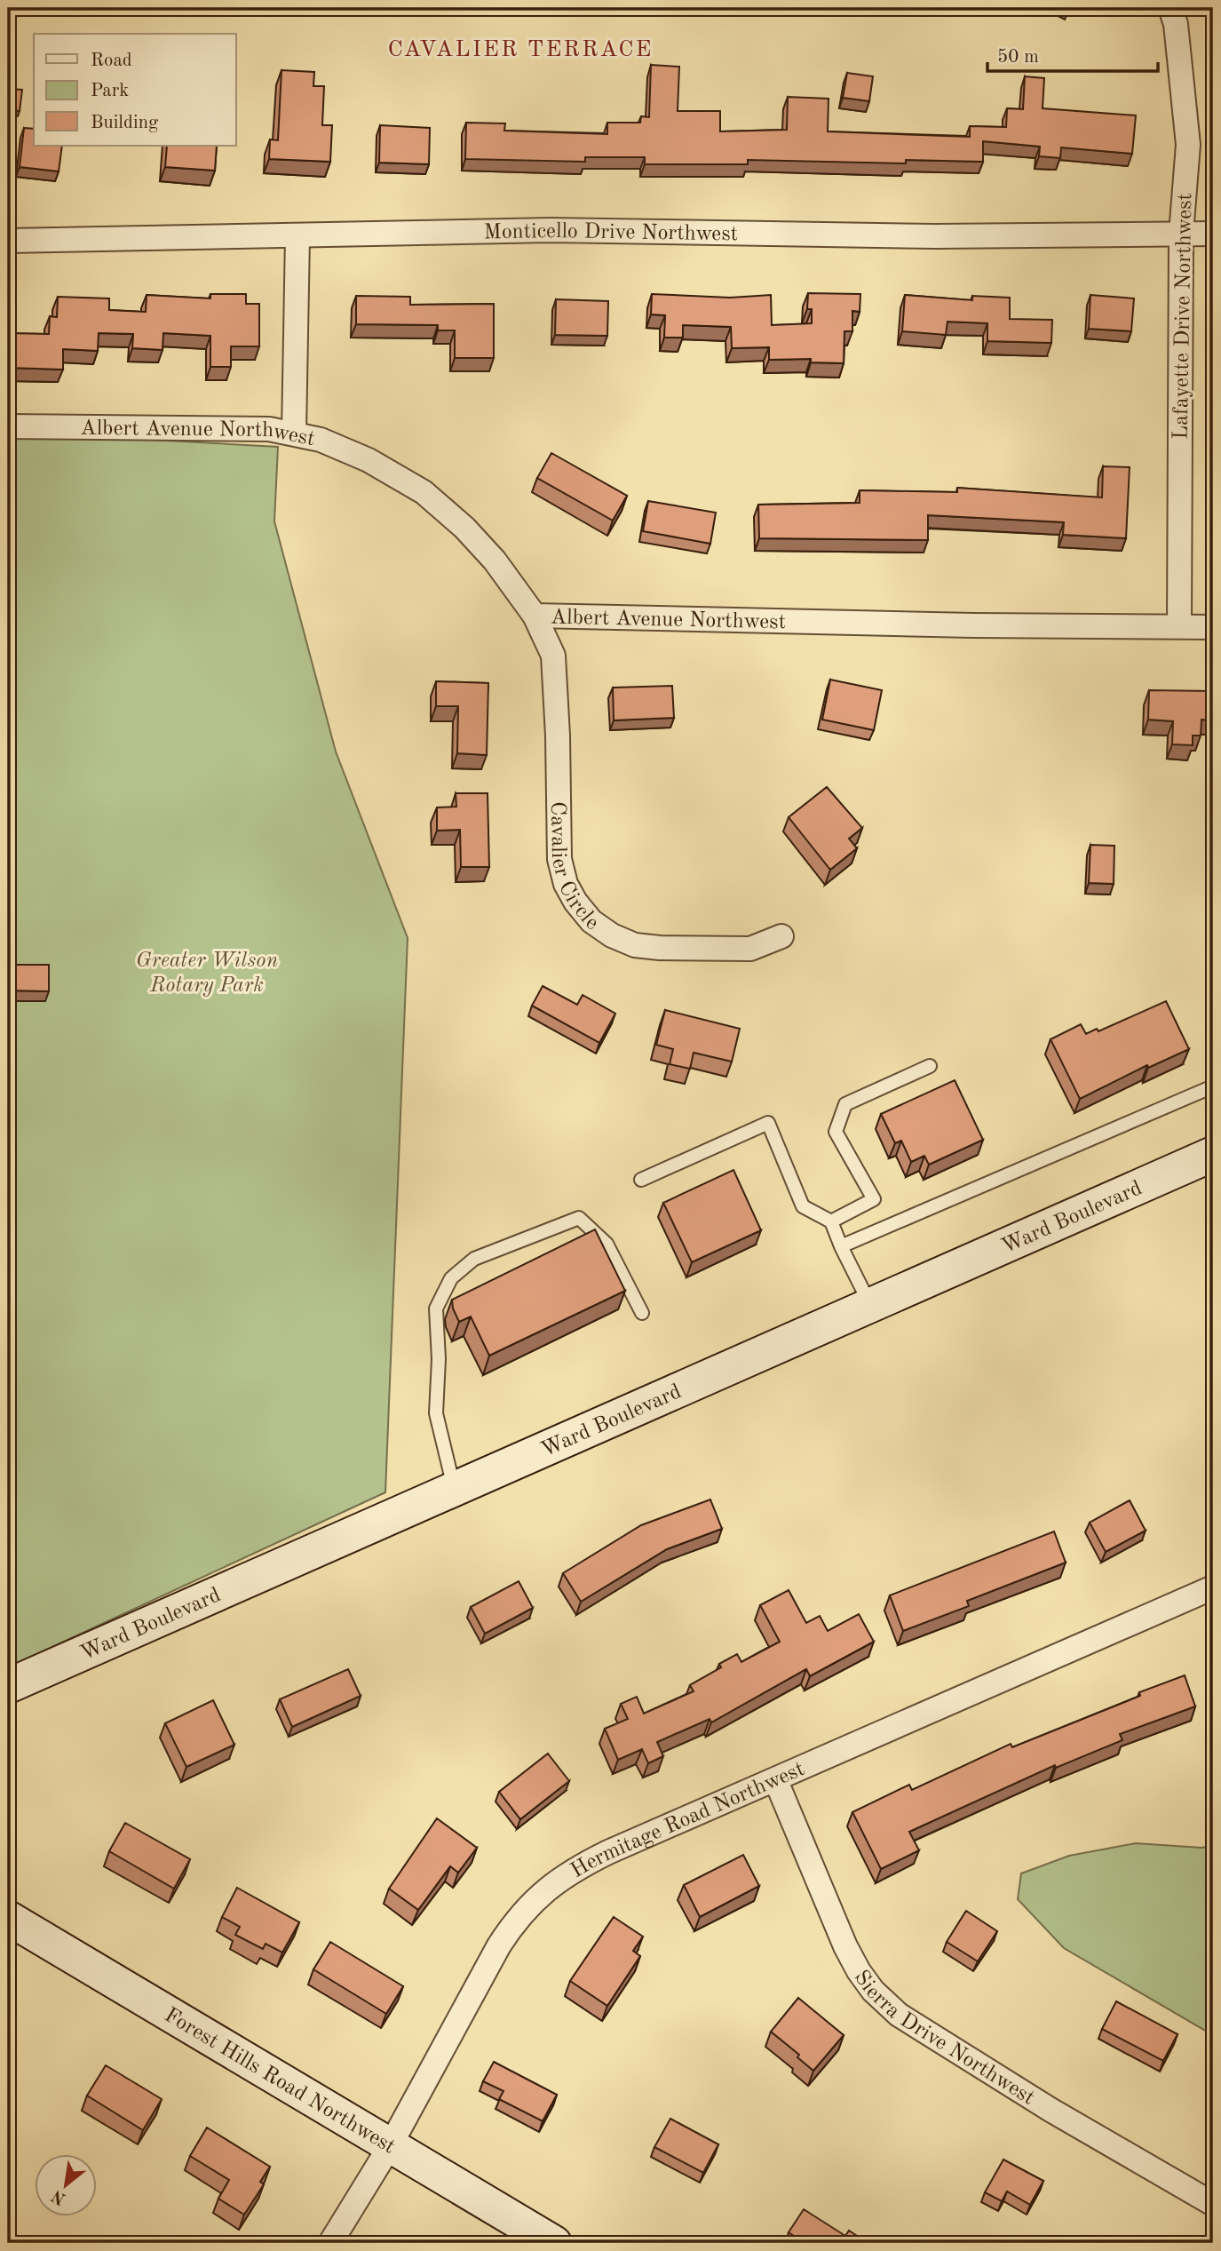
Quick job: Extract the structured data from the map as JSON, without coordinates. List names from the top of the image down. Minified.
{"streets":{"main road":["Ward Boulevard","Forest Hills Road Northwest"],"street":["Monticello Drive Northwest","Lafayette Drive Northwest","Albert Avenue Northwest","Cavalier Circle","Hermitage Road Northwest","Sierra Drive Northwest"]},"crossings":[["Monticello Drive Northwest","Lafayette Drive Northwest"],["Lafayette Drive Northwest","Albert Avenue Northwest"],["Albert Avenue Northwest","Cavalier Circle"],["Hermitage Road Northwest","Sierra Drive Northwest"],["Hermitage Road Northwest","Forest Hills Road Northwest"]],"districts":["CAVALIER TERRACE"],"parks":["Greater Wilson Rotary Park"],"legend":["Road","Park","Building"],"scale_bar":"50 m","north":"bottom left"}
